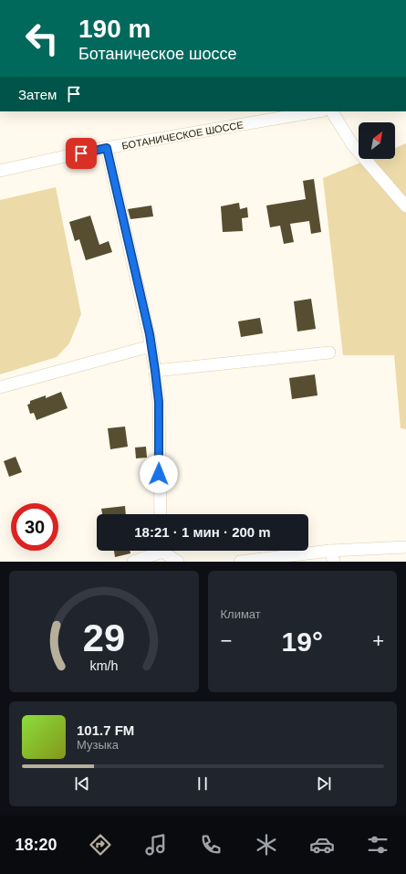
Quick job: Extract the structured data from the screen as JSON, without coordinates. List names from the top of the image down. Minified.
{"streets":{"street":["БОТАНИЧЕСКОЕ ШОССЕ"]},"north":"top right","page":{"turn":["190 m","Ботаническое шоссе"],"then":"Затем","limit":"30","trip":"18:21 · 1 мин · 200 m","tile":"Климат","heat":["−","19°","+"],"song":["101.7 FM","Музыка"],"tabs":"18:20","gauge":["29","km/h"]}}
